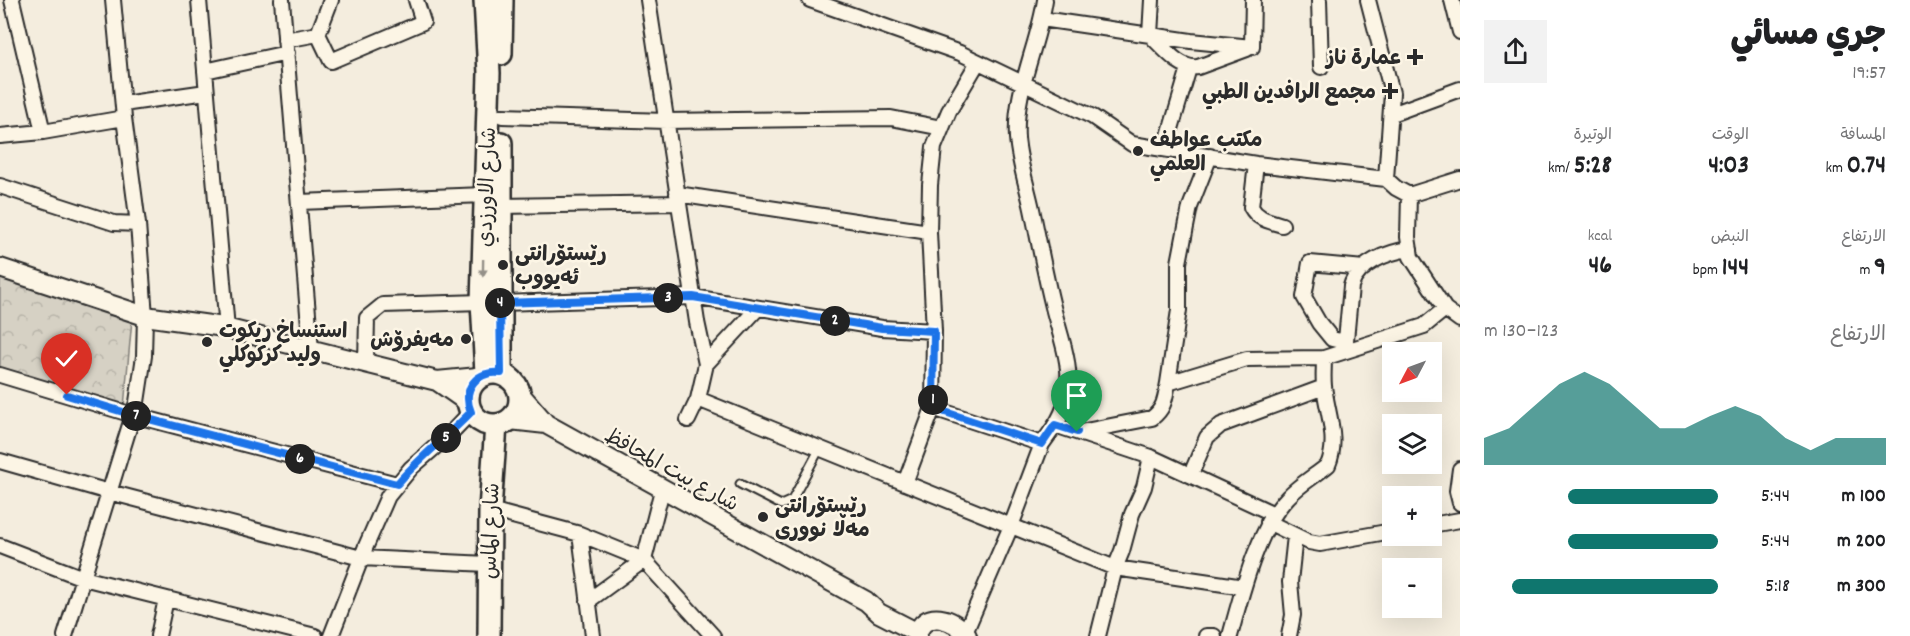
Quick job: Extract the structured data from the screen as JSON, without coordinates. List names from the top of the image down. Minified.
{"streets":{"main road":["شارع الاورزدي","شارع بيت المحافظ","شارع الماس"]},"crossings":[["شارع الاورزدي","شارع بيت المحافظ"],["شارع الاورزدي","شارع الماس"],["شارع بيت المحافظ","شارع الماس"]],"places":{"health":["عمارة ناز","مجمع الرافدين الطبي"],"other":["مكتب عواطف العلمي","رێستۆرانتی ئەیووب","مەیفرۆش","استنساخ ريكوت وليد كركوكلي","رێستۆرانتی مەڵا نووری"]},"north":"bottom left","page":{"heading":["جري مسائي","19:57"],"stats":[["المسافة","0.74 km"],["الوقت","4:03"],["الوتيرة","5:28 /km"],["الارتفاع","9 m"],["النبض","144 bpm"],["kcal","46"]],"pins":["3","4","2","1","7","5","6"],"chart":["الارتفاع","123–130 m"],"map_buttons":["+","−"],"list":[{"name":"100 m","note":"5:44"},{"name":"200 m","note":"5:44"},{"name":"300 m","note":"5:18"}]}}
